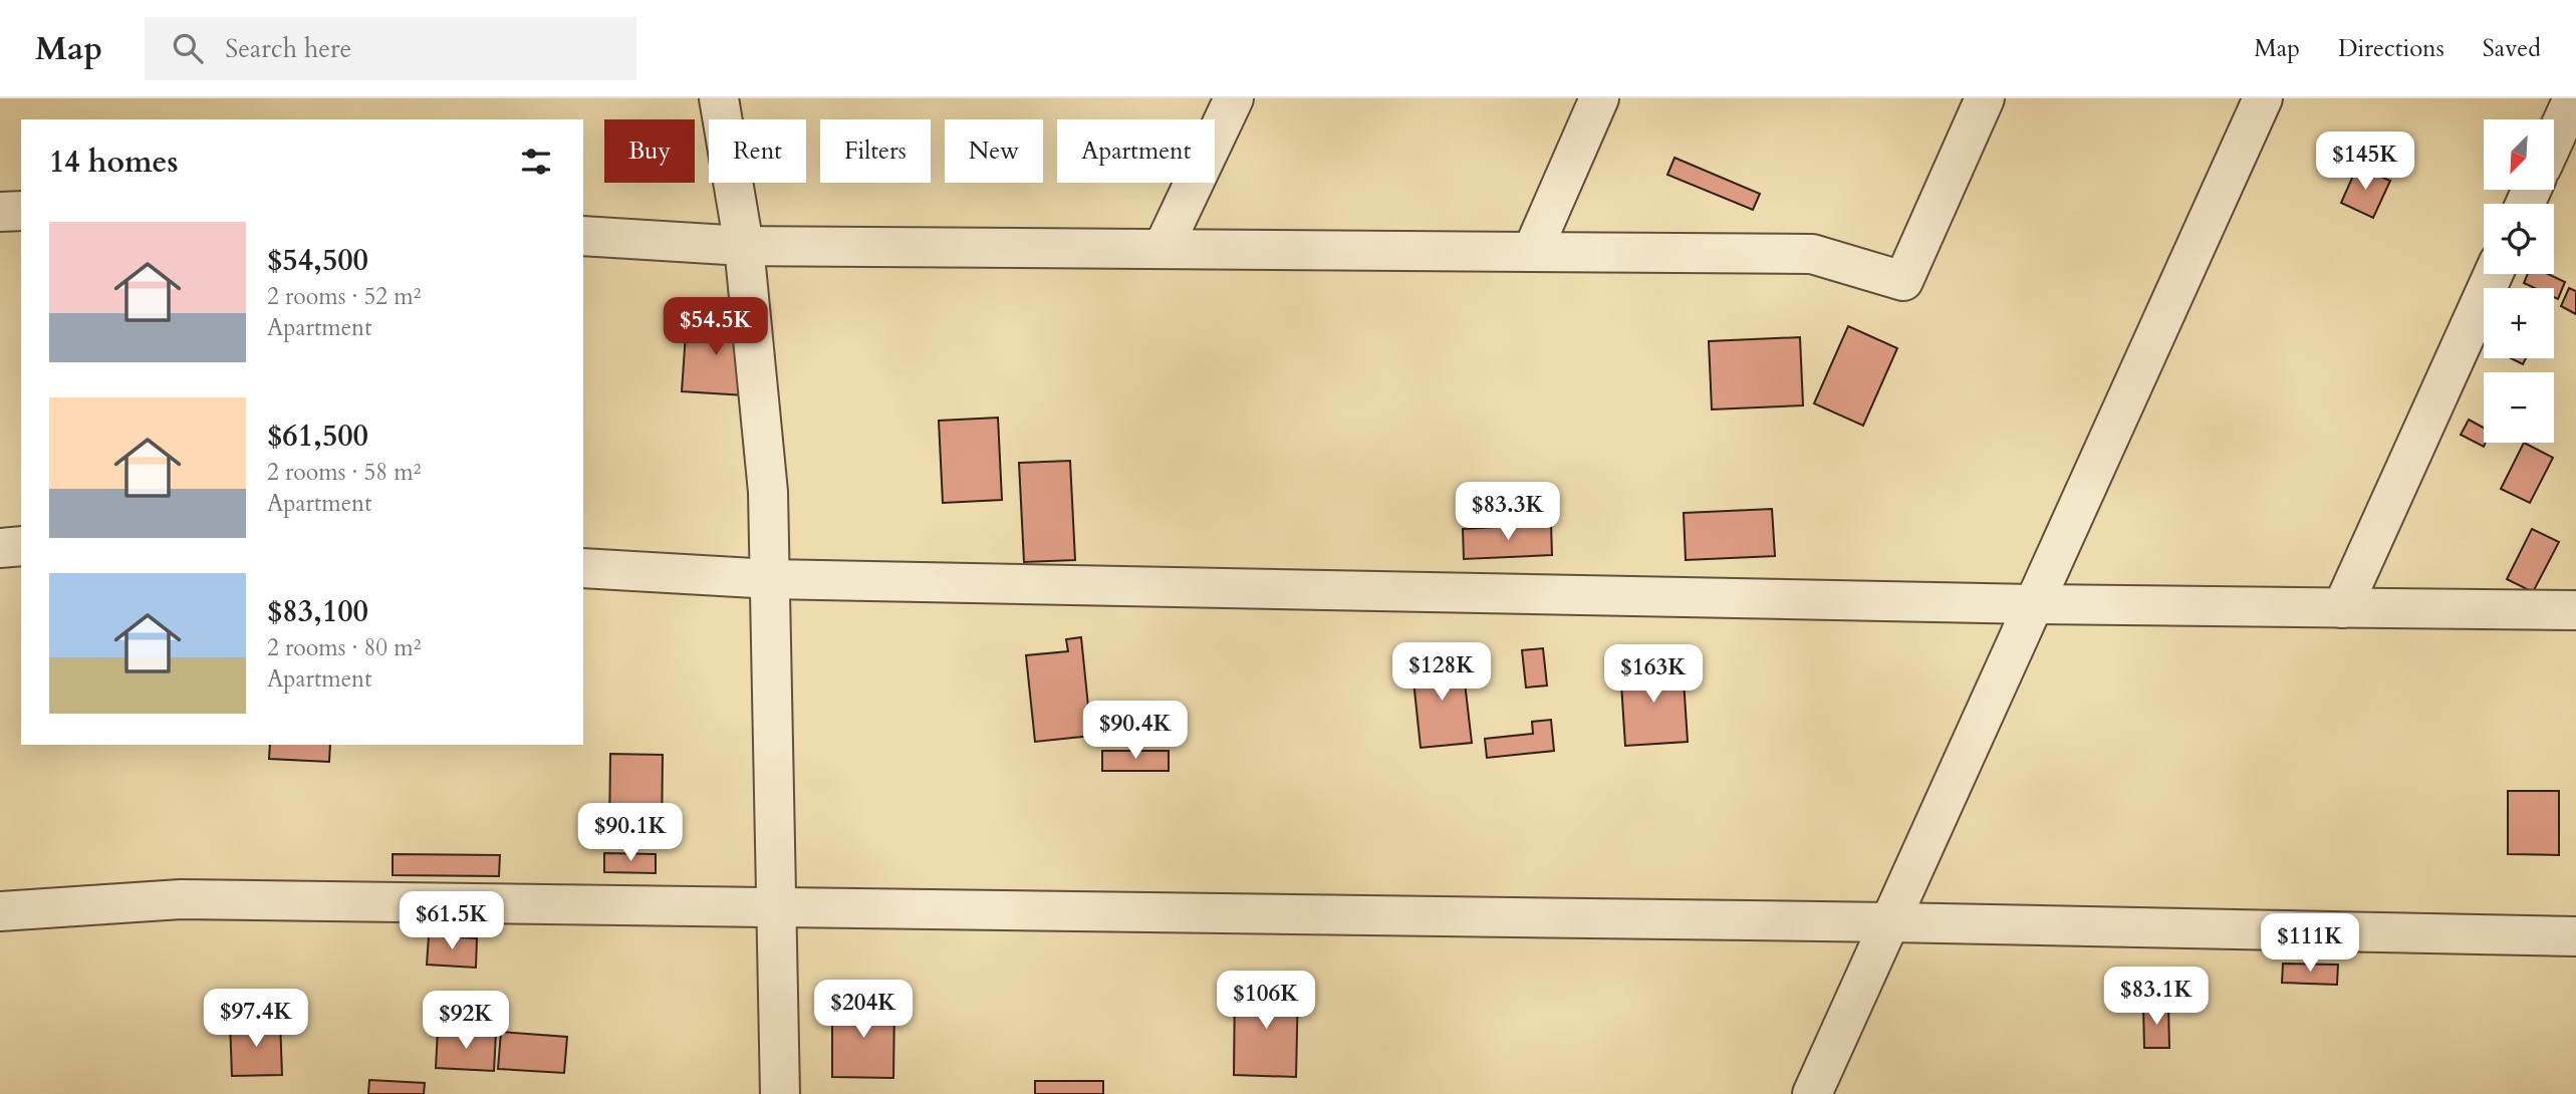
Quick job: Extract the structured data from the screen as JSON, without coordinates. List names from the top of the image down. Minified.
{"north":"bottom left","page":{"header":"Map","search":"Search here","nav":["Map","Directions","Saved"],"map_buttons":["+","−"],"chip":["Buy","Rent","Filters","New","Apartment"],"heading":"14 homes","price":["$145K","$54.5K","$83.3K","$128K","$163K","$90.4K","$90.1K","$61.5K","$111K","$83.1K","$106K","$204K","$97.4K","$92K"],"list":[{"name":"$54,500","note":"2 rooms · 52 m² · Apartment"},{"name":"$61,500","note":"2 rooms · 58 m² · Apartment"},{"name":"$83,100","note":"2 rooms · 80 m² · Apartment"}]}}
